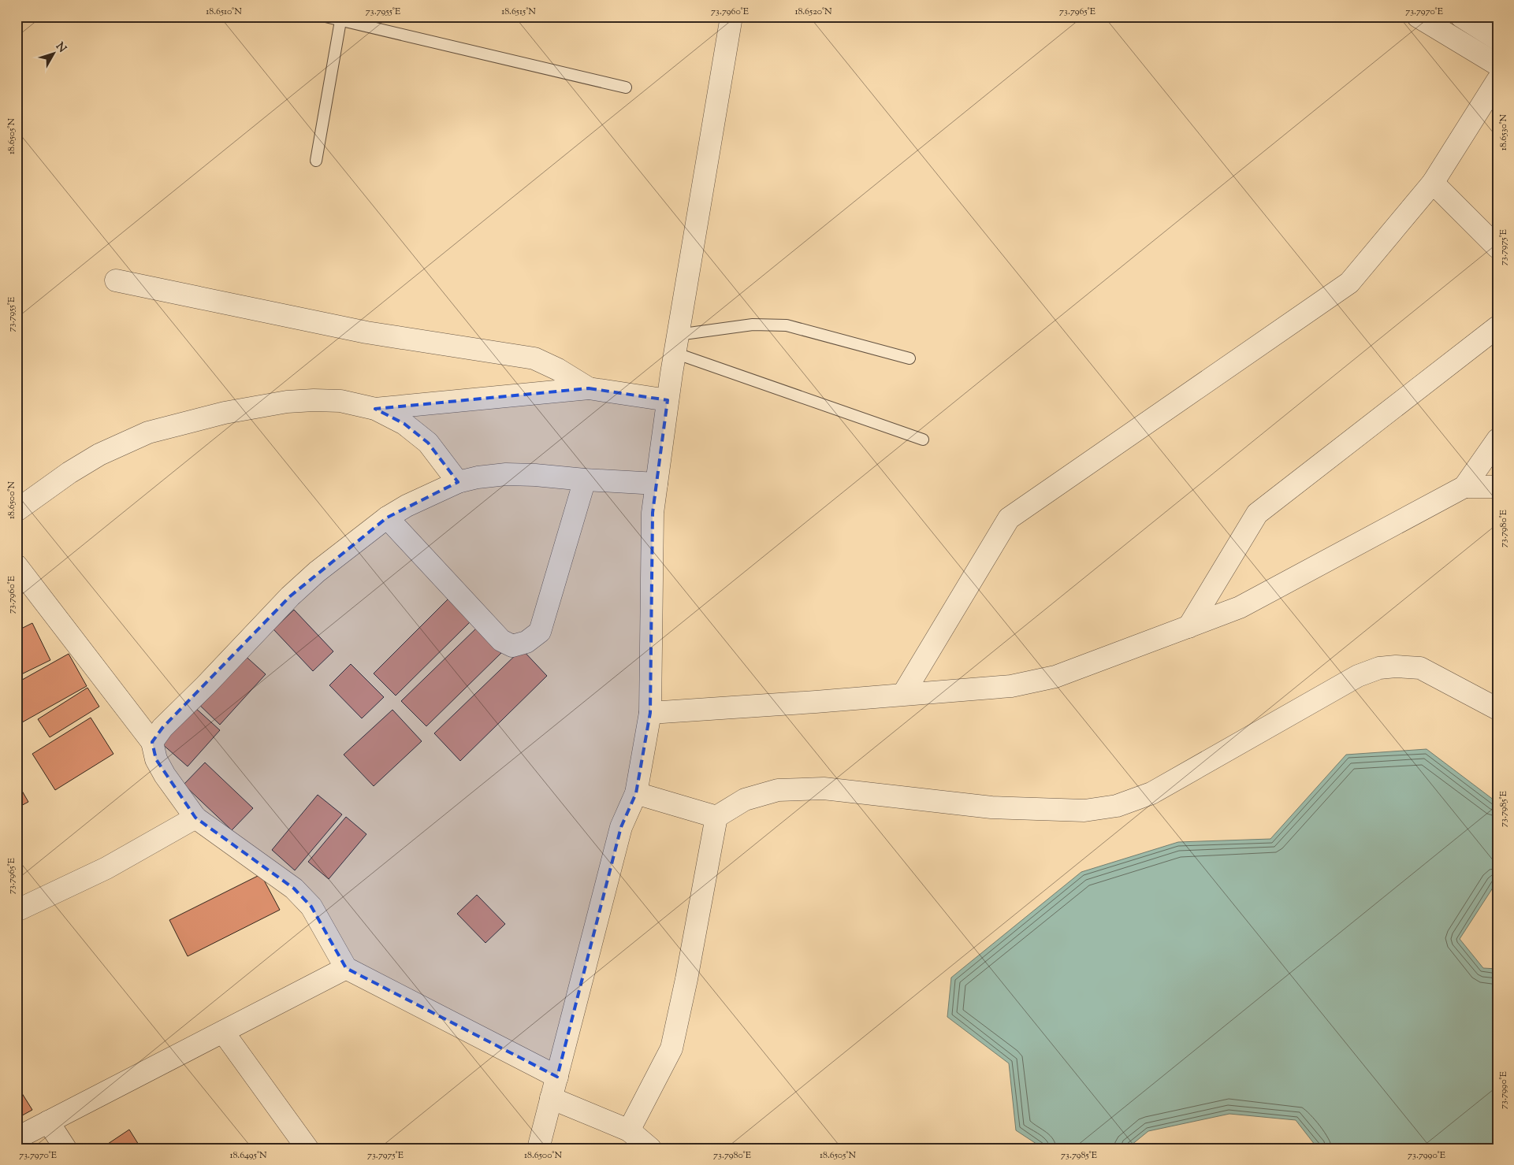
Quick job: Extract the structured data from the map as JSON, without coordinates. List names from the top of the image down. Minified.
{"north":"top right","coordinates":["18.6510°N","73.7955°E","18.6515°N","73.7960°E","18.6520°N","73.7965°E","73.7970°E","18.6530°N","18.6505°N","73.7975°E","18.6500°N","73.7980°E","73.7985°E","73.7990°E","18.6495°N"]}
